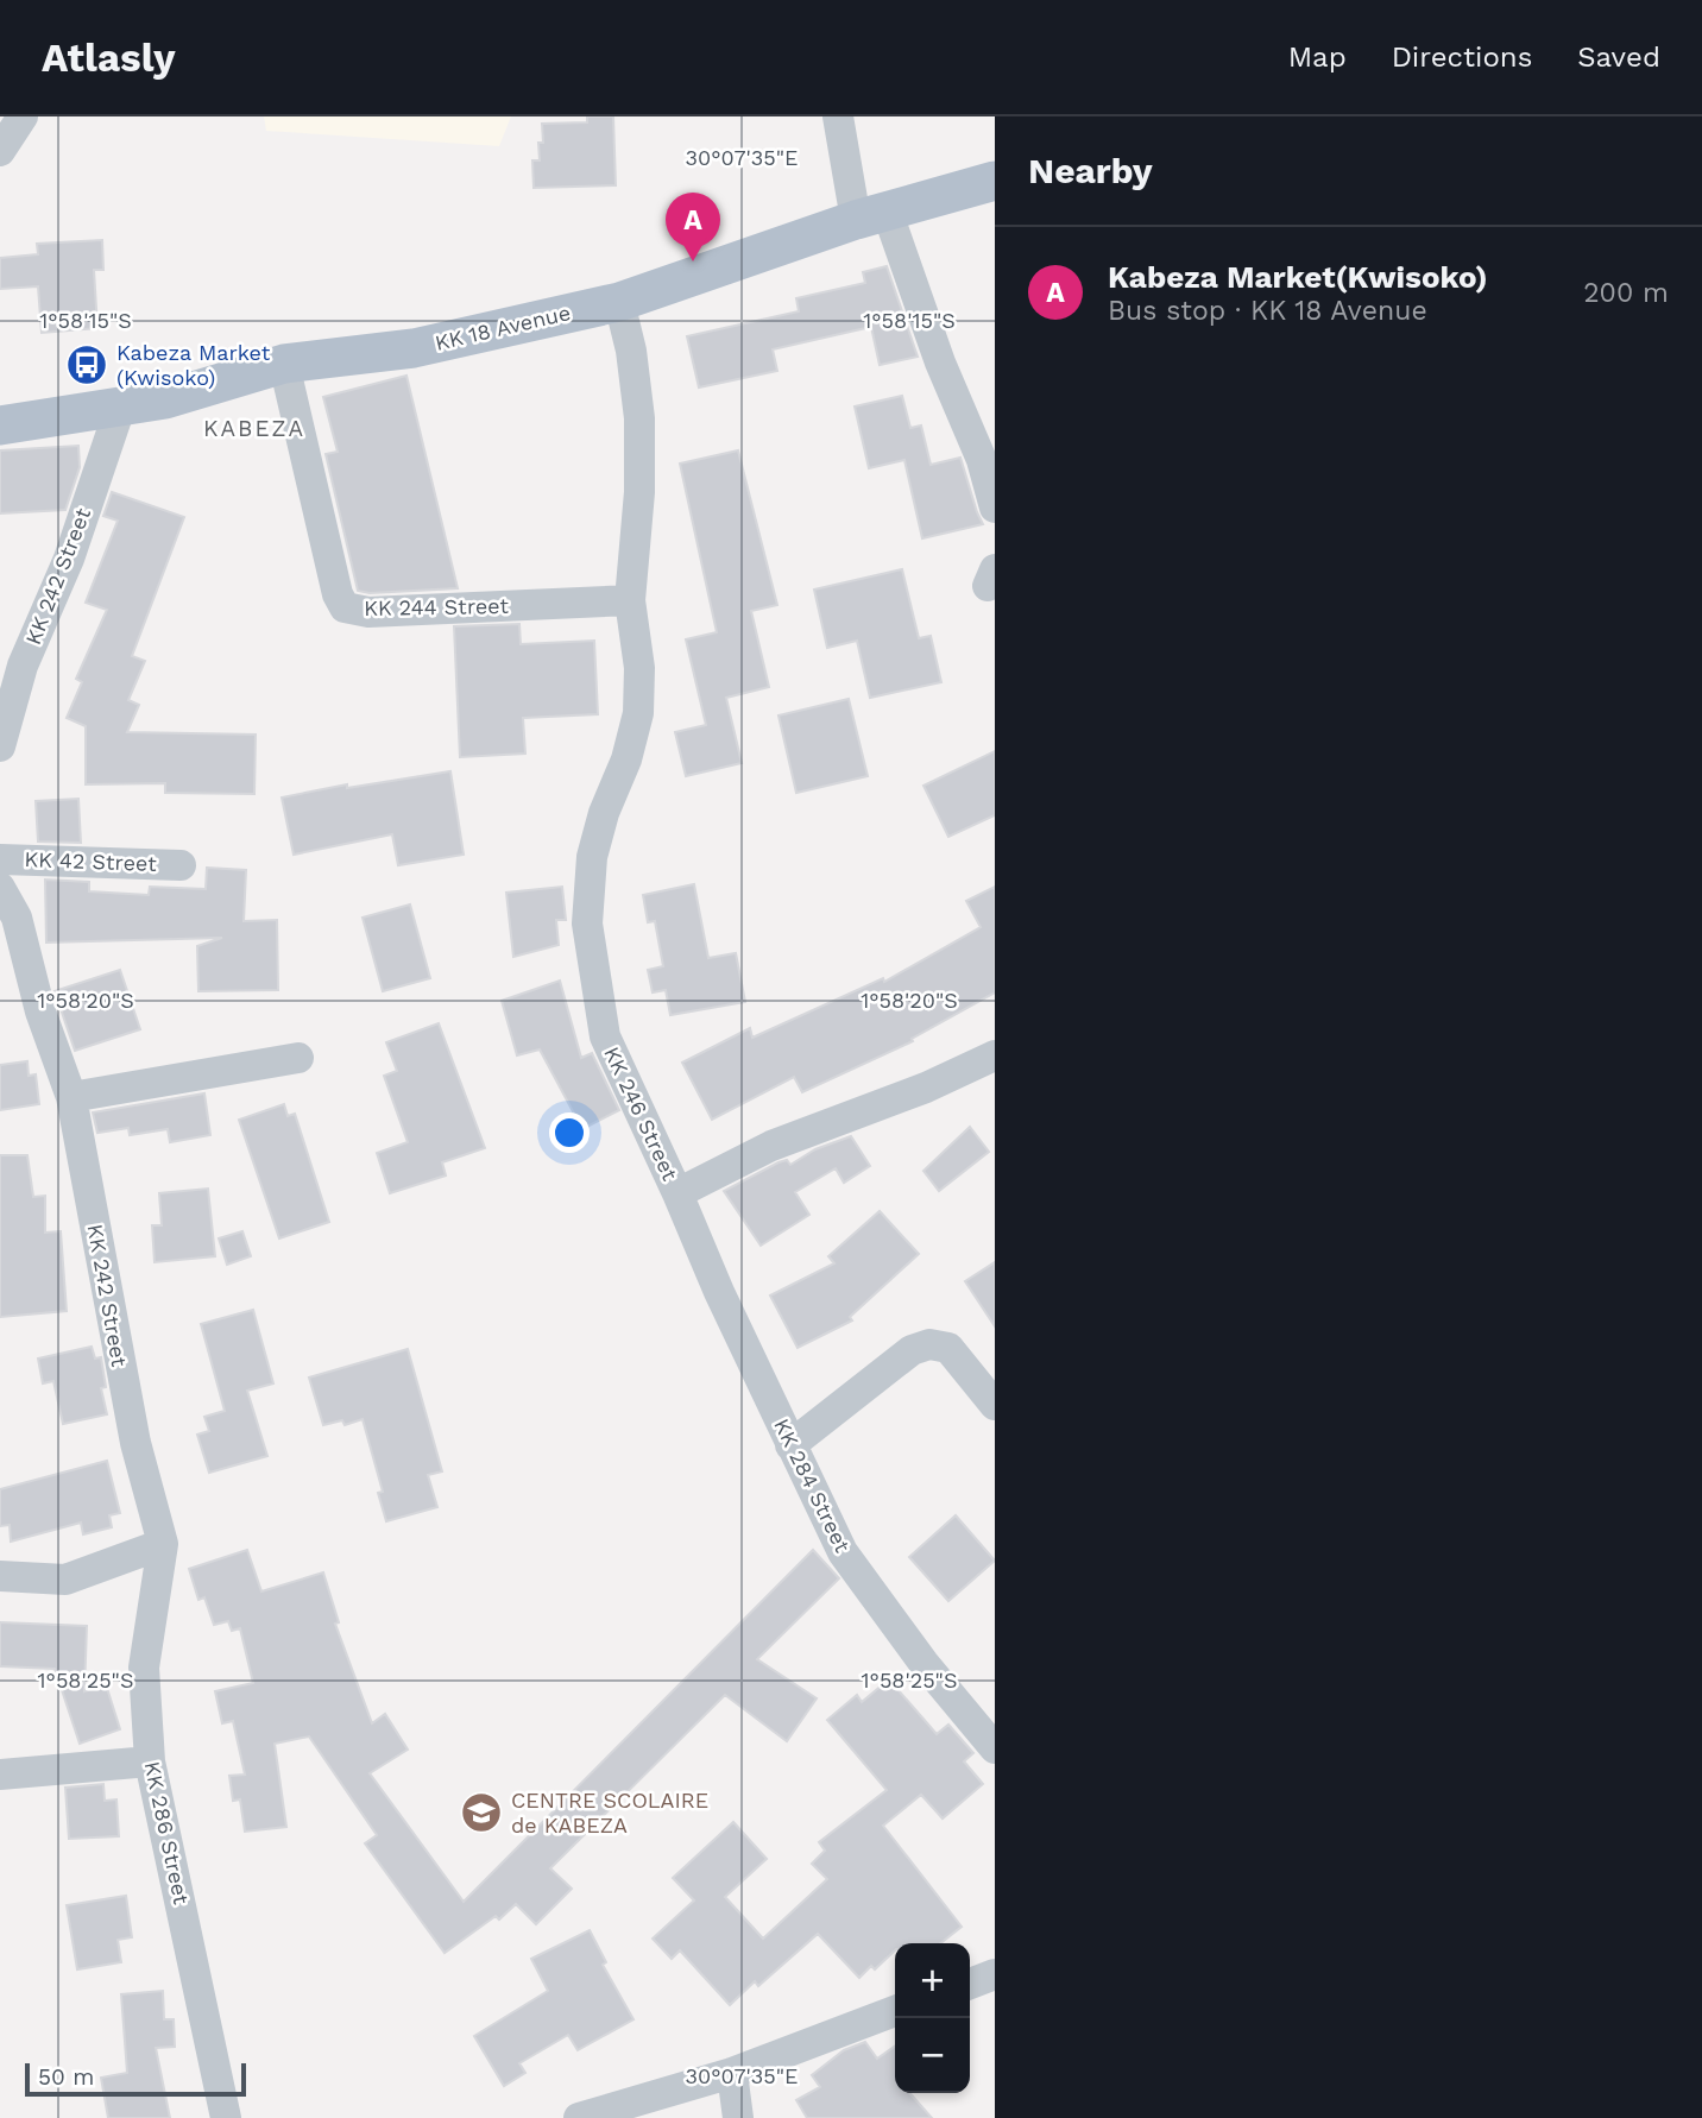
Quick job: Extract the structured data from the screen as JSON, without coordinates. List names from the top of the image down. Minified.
{"streets":{"main road":["KK 18 Avenue"],"street":["KK 242 Street","KK 244 Street","KK 42 Street","KK 246 Street","KK 284 Street","KK 286 Street"]},"crossings":[["KK 18 Avenue","KK 242 Street"],["KK 18 Avenue","KK 244 Street"],["KK 18 Avenue","KK 246 Street"],["KK 242 Street","KK 286 Street"],["KK 244 Street","KK 246 Street"],["KK 246 Street","KK 284 Street"]],"districts":["KABEZA"],"places":{"bus stop":["Kabeza Market (Kwisoko)"],"school or university":["CENTRE SCOLAIRE de KABEZA"]},"scale_bar":"50 m","page":{"header":"Atlasly","nav":["Map","Directions","Saved"],"heading":"Nearby","pins":"A","list":[{"mark":"A","name":"Kabeza Market(Kwisoko)","note":"Bus stop · KK 18 Avenue","value":"200 m"}],"map_buttons":["+","−"],"scale":"50 m"},"coordinates":["30°07'35\"E","1°58'15\"S","1°58'20\"S","1°58'25\"S"]}
